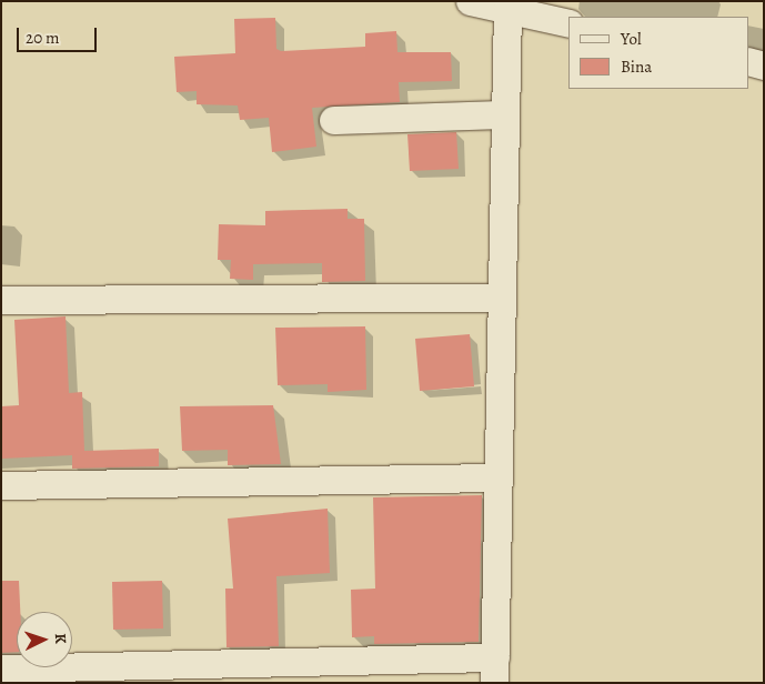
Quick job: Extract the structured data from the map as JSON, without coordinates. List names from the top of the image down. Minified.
{"legend":["Yol","Bina"],"scale_bar":"20 m","north":"right"}
